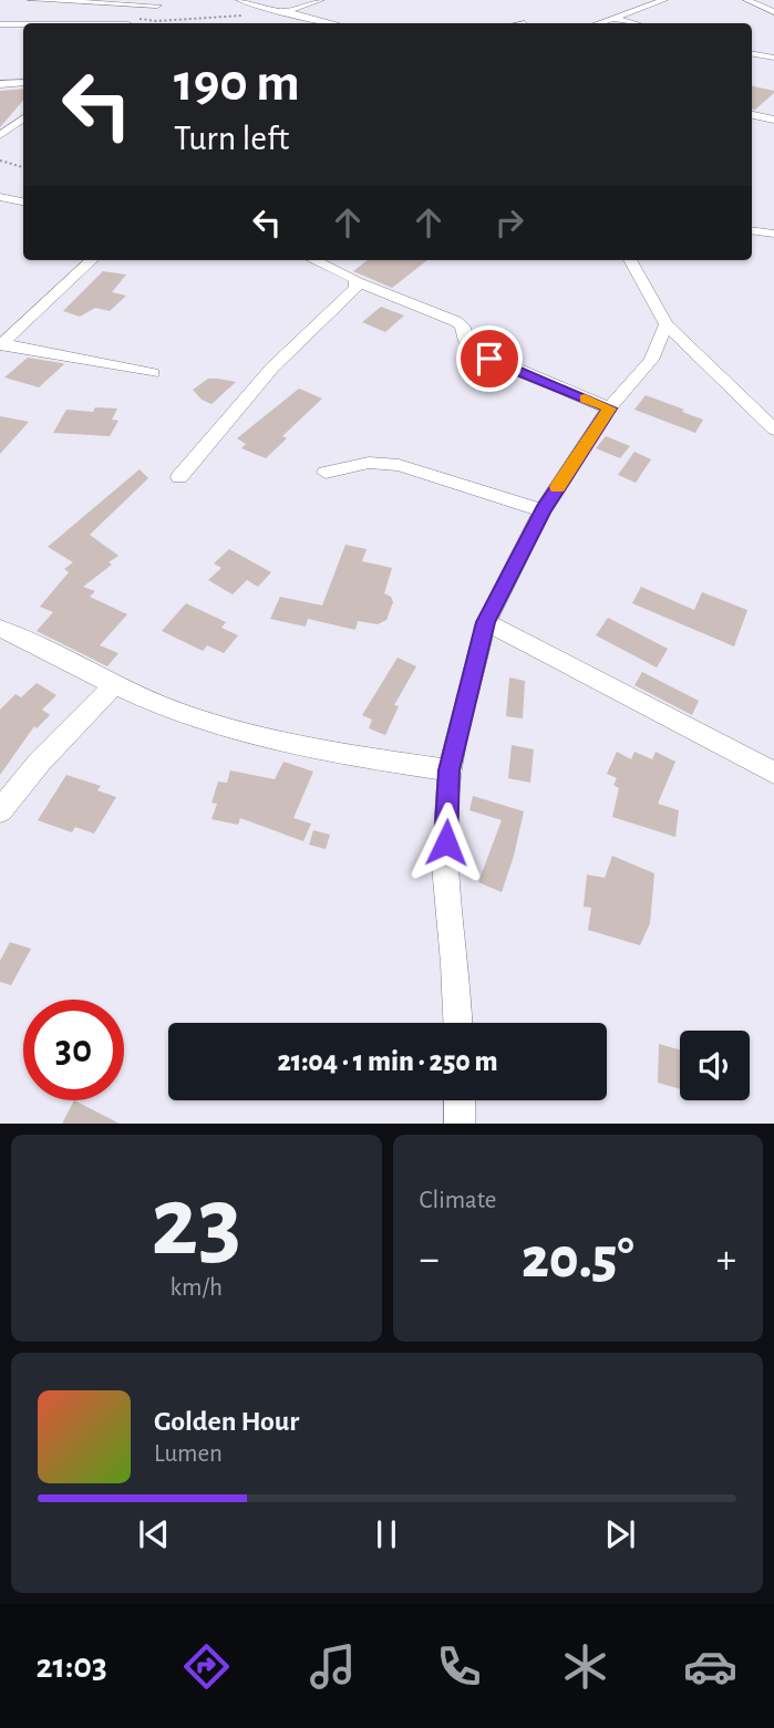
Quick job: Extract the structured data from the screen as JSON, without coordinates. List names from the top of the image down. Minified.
{"page":{"turn":["190 m","Turn left"],"limit":"30","trip":"21:04 · 1 min · 250 m","tile":[["23","km/h"],"Climate"],"heat":["−","20.5°","+"],"song":["Golden Hour","Lumen"],"tabs":"21:03"}}
